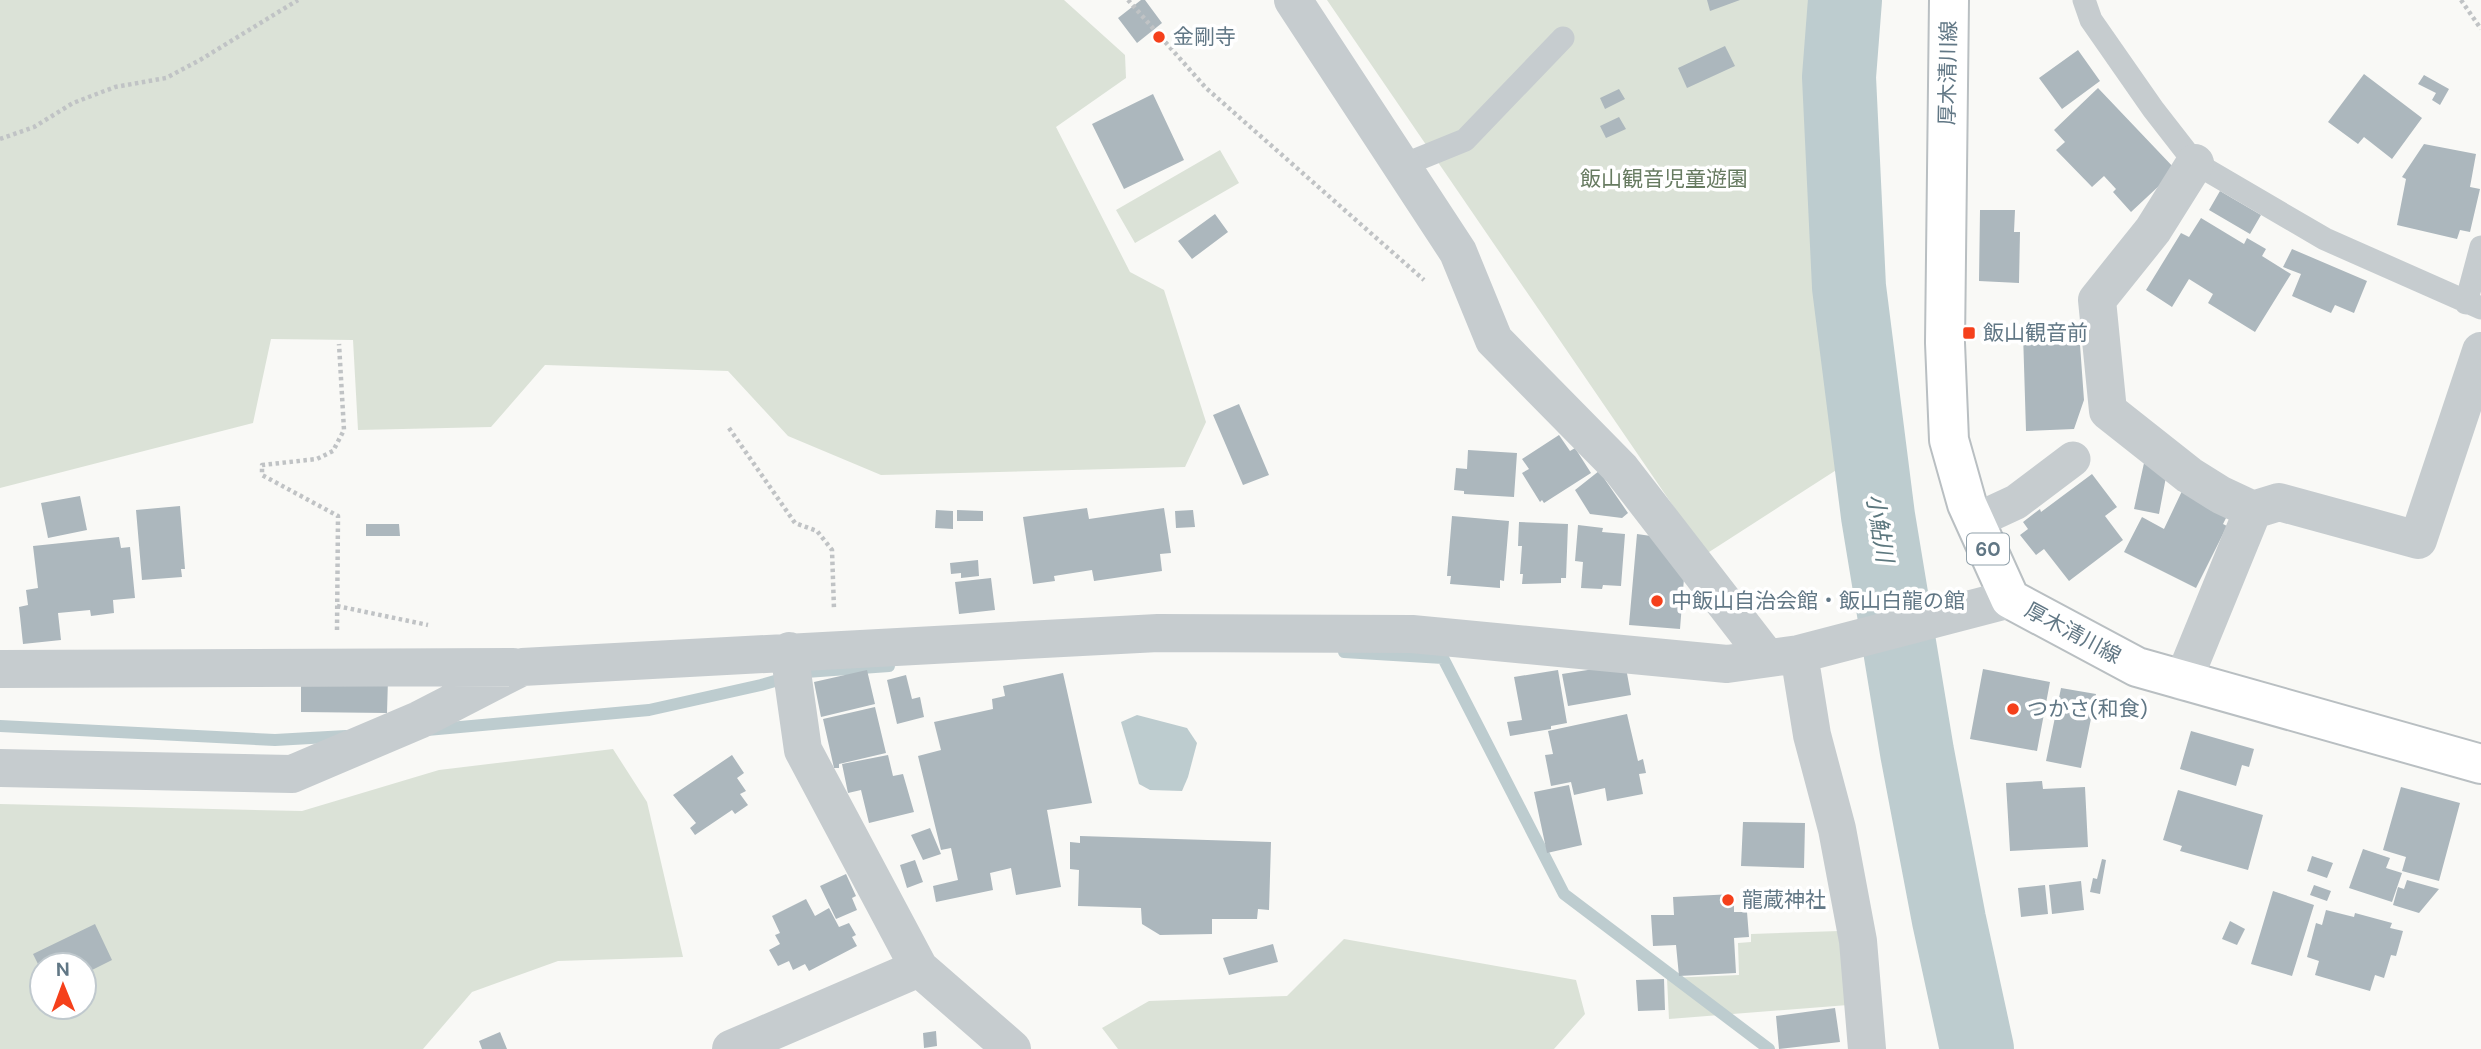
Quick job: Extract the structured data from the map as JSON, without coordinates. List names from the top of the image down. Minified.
{"streets":{"main road":["厚木清川線","60"]},"water":["小鮎川"],"parks":["飯山観音児童遊園"],"places":{"other":["金剛寺","中飯山自治会館・飯山白龍の館","つかさ(和食)","龍蔵神社"],"transit":["飯山観音前"]},"north":"top"}
